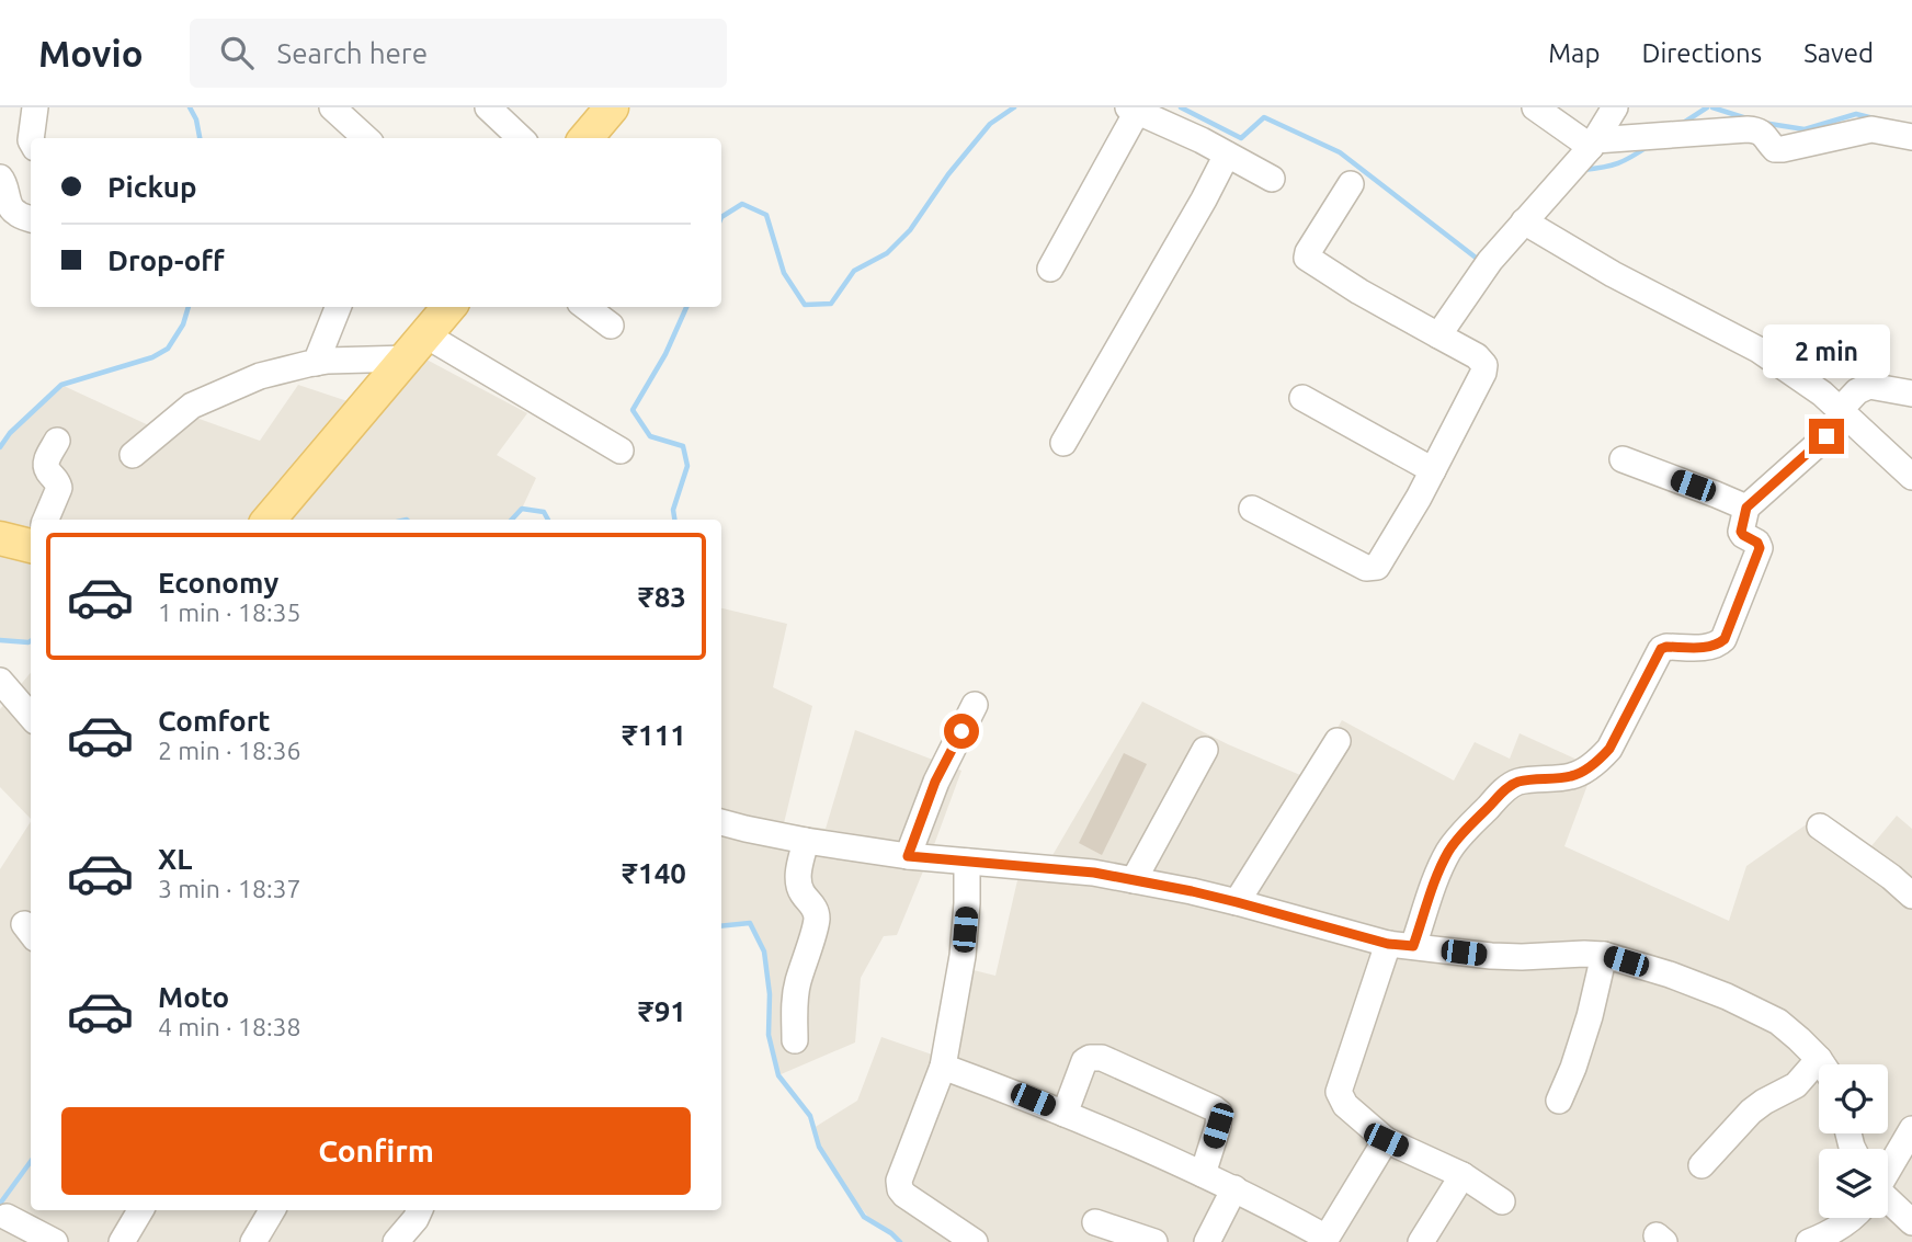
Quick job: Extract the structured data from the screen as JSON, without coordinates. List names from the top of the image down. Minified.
{"page":{"header":"Movio","search":"Search here","nav":["Map","Directions","Saved"],"banner":["Pickup","Drop-off"],"bubble":"2 min","list":[{"name":"Economy","note":"1 min · 18:35","value":"₹83"},{"name":"Comfort","note":"2 min · 18:36","value":"₹111"},{"name":"XL","note":"3 min · 18:37","value":"₹140"},{"name":"Moto","note":"4 min · 18:38","value":"₹91"}],"buttons":"Confirm"}}
